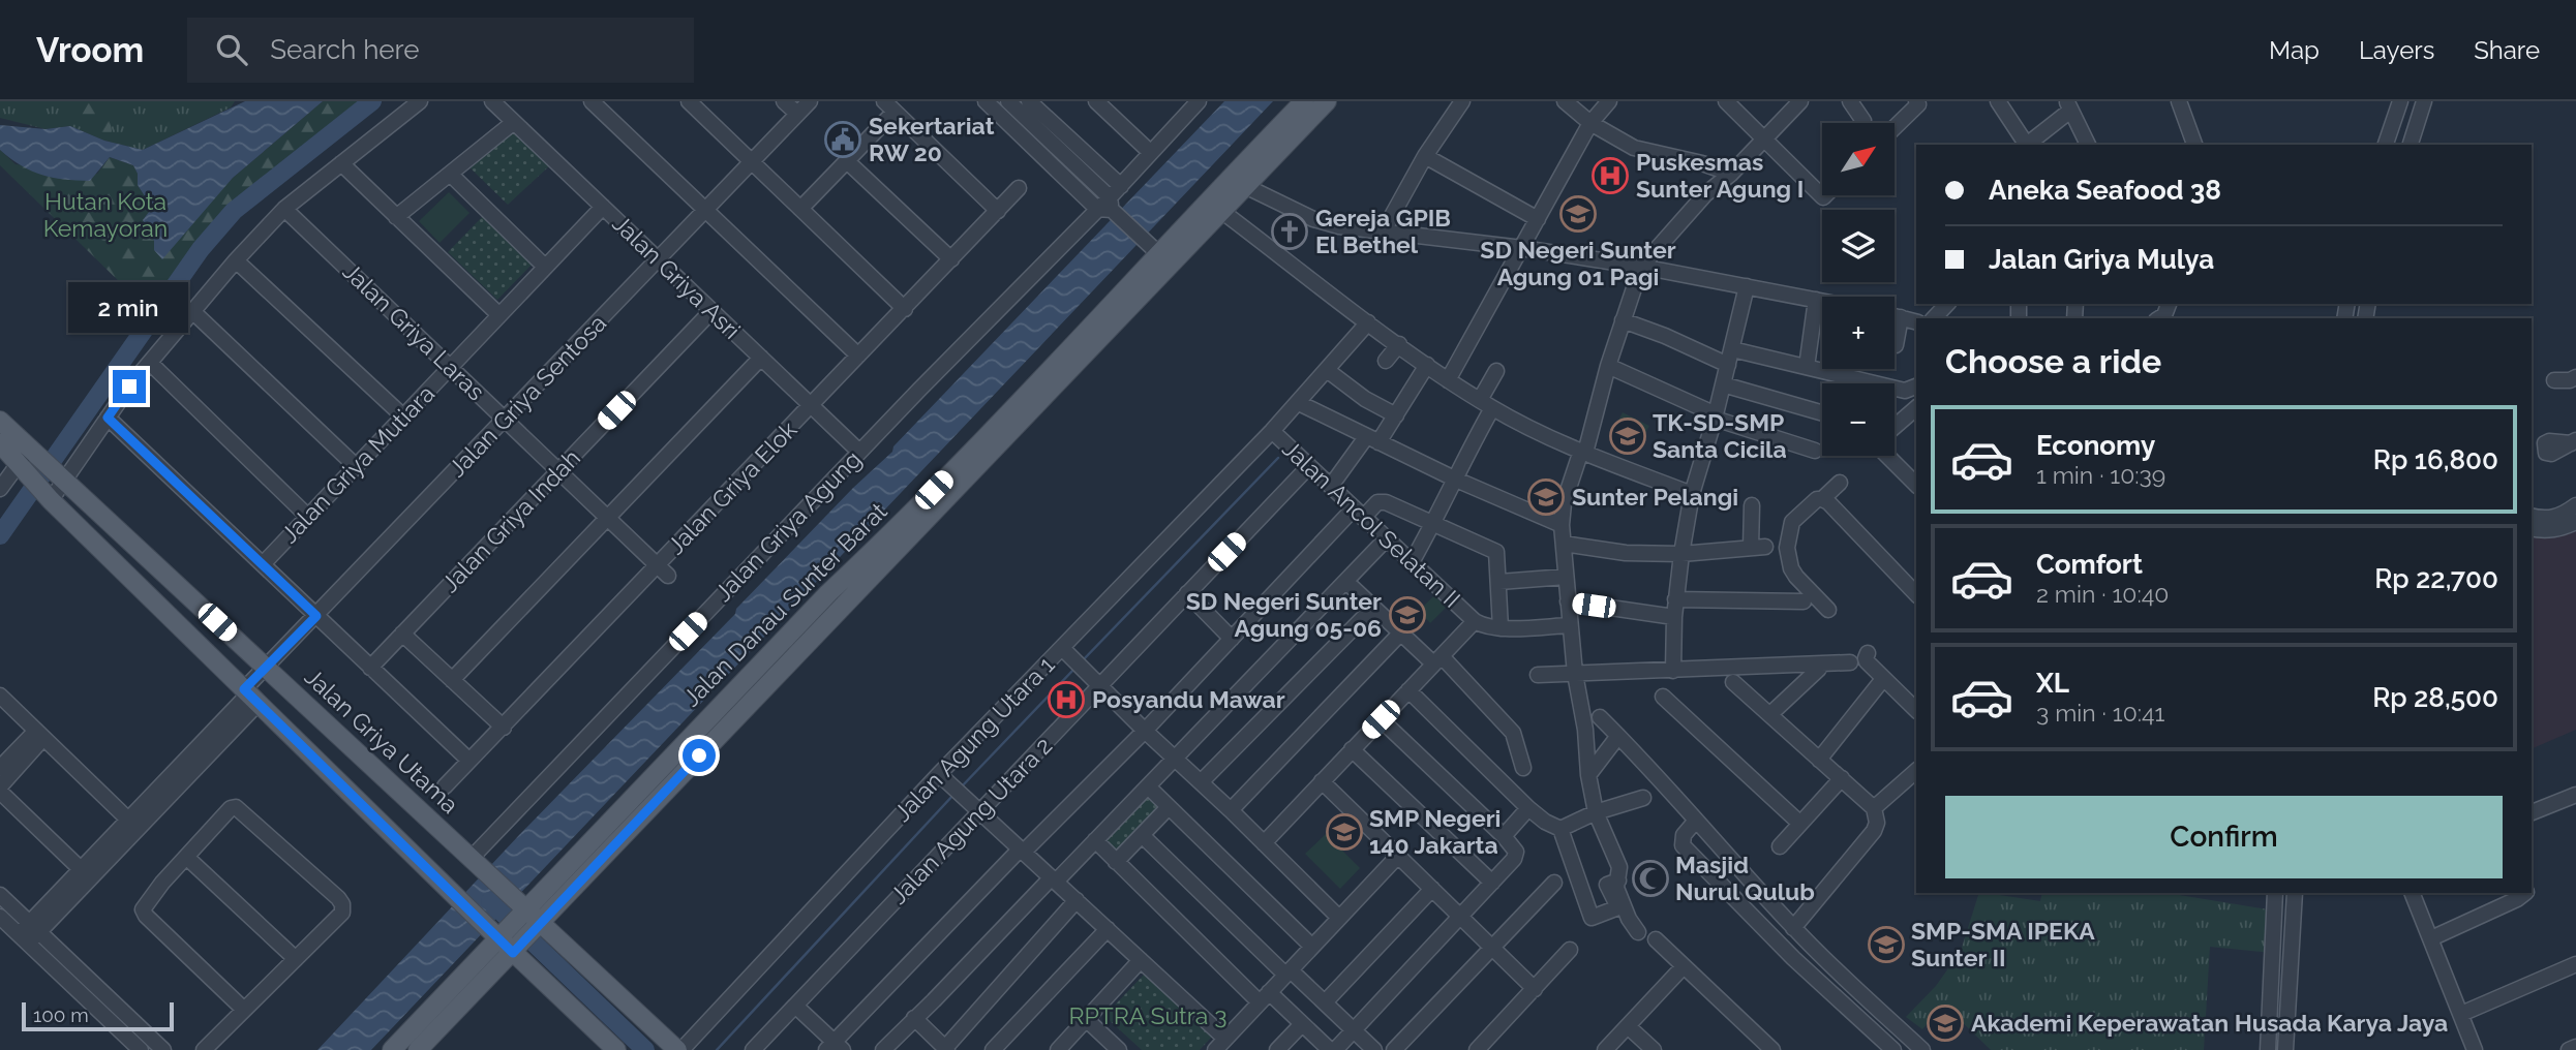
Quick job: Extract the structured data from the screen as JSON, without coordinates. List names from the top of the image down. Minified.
{"streets":{"main road":["Jalan Danau Sunter Barat","Jalan Griya Utama"],"street":["Jalan Griya Asri","Jalan Griya Laras","Jalan Griya Sentosa","Jalan Griya Mutiara","Jalan Griya Elok","Jalan Griya Indah","Jalan Ancol Selatan II","Jalan Griya Agung","Jalan Agung Utara 1","Jalan Agung Utara 2"]},"crossings":[["Jalan Griya Asri","Jalan Griya Sentosa"],["Jalan Griya Asri","Jalan Griya Mutiara"],["Jalan Griya Asri","Jalan Griya Elok"],["Jalan Griya Asri","Jalan Griya Indah"],["Jalan Griya Asri","Jalan Griya Agung"],["Jalan Griya Laras","Jalan Griya Sentosa"],["Jalan Griya Laras","Jalan Griya Mutiara"],["Jalan Griya Laras","Jalan Griya Elok"],["Jalan Griya Laras","Jalan Griya Indah"],["Jalan Griya Sentosa","Jalan Griya Utama"],["Jalan Ancol Selatan II","Jalan Agung Utara 1"],["Jalan Ancol Selatan II","Jalan Agung Utara 2"],["Jalan Griya Agung","Jalan Griya Utama"],["Jalan Danau Sunter Barat","Jalan Griya Utama"],["Jalan Agung Utara 1","Jalan Griya Utama"]],"parks":["Hutan Kota Kemayoran","RPTRA Sutra 3"],"places":{"public building":["Sekertariat RW 20"],"hospital":["Puskesmas Sunter Agung I","Posyandu Mawar"],"school or university":["SD Negeri Sunter Agung 01 Pagi","TK-SD-SMP Santa Cicila","Sunter Pelangi","SD Negeri Sunter Agung 05-06","SMP Negeri 140 Jakarta","SMP-SMA IPEKA Sunter II","Akademi Keperawatan Husada Karya Jaya"],"church":["Gereja GPIB El Bethel"],"mosque":["Masjid Nurul Qulub"]},"scale_bar":"100 m","north":"top right","page":{"header":"Vroom","search":"Search here","nav":["Map","Layers","Share"],"map_buttons":["+","−"],"banner":["Aneka Seafood 38","Jalan Griya Mulya"],"bubble":"2 min","heading":"Choose a ride","list":[{"name":"Economy","note":"1 min · 10:39","value":"Rp 16,800"},{"name":"Comfort","note":"2 min · 10:40","value":"Rp 22,700"},{"name":"XL","note":"3 min · 10:41","value":"Rp 28,500"}],"buttons":"Confirm","scale":"100 m"}}
